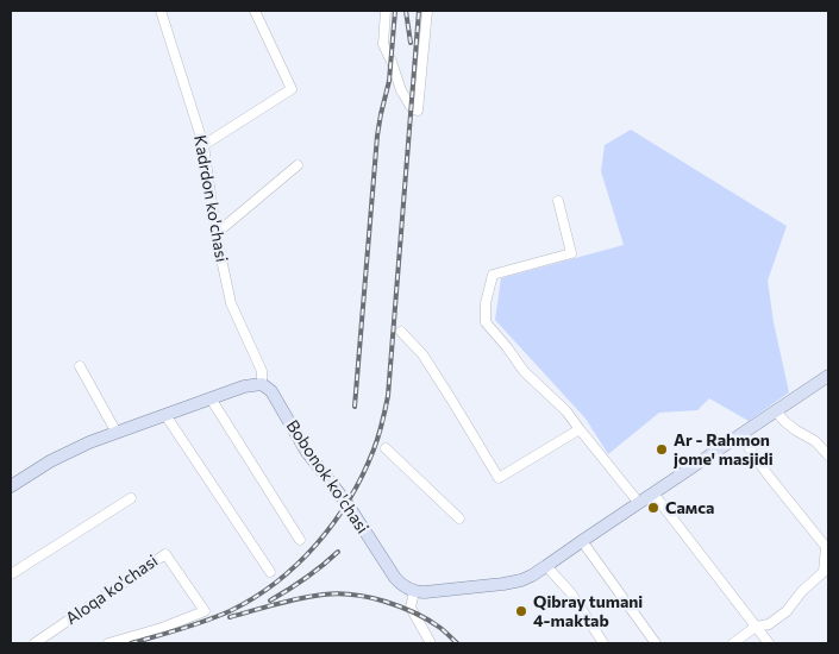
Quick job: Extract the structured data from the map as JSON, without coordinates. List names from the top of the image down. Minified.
{"streets":{"main road":["Bobonok ko'chasi"],"street":["Kadrdon ko'chasi","Aloqa ko'chasi"]},"crossings":[["Kadrdon ko'chasi","Bobonok ko'chasi"]],"places":["Ar - Rahmon jome' masjidi","Самса","Qibray tumani 4-maktab"]}
